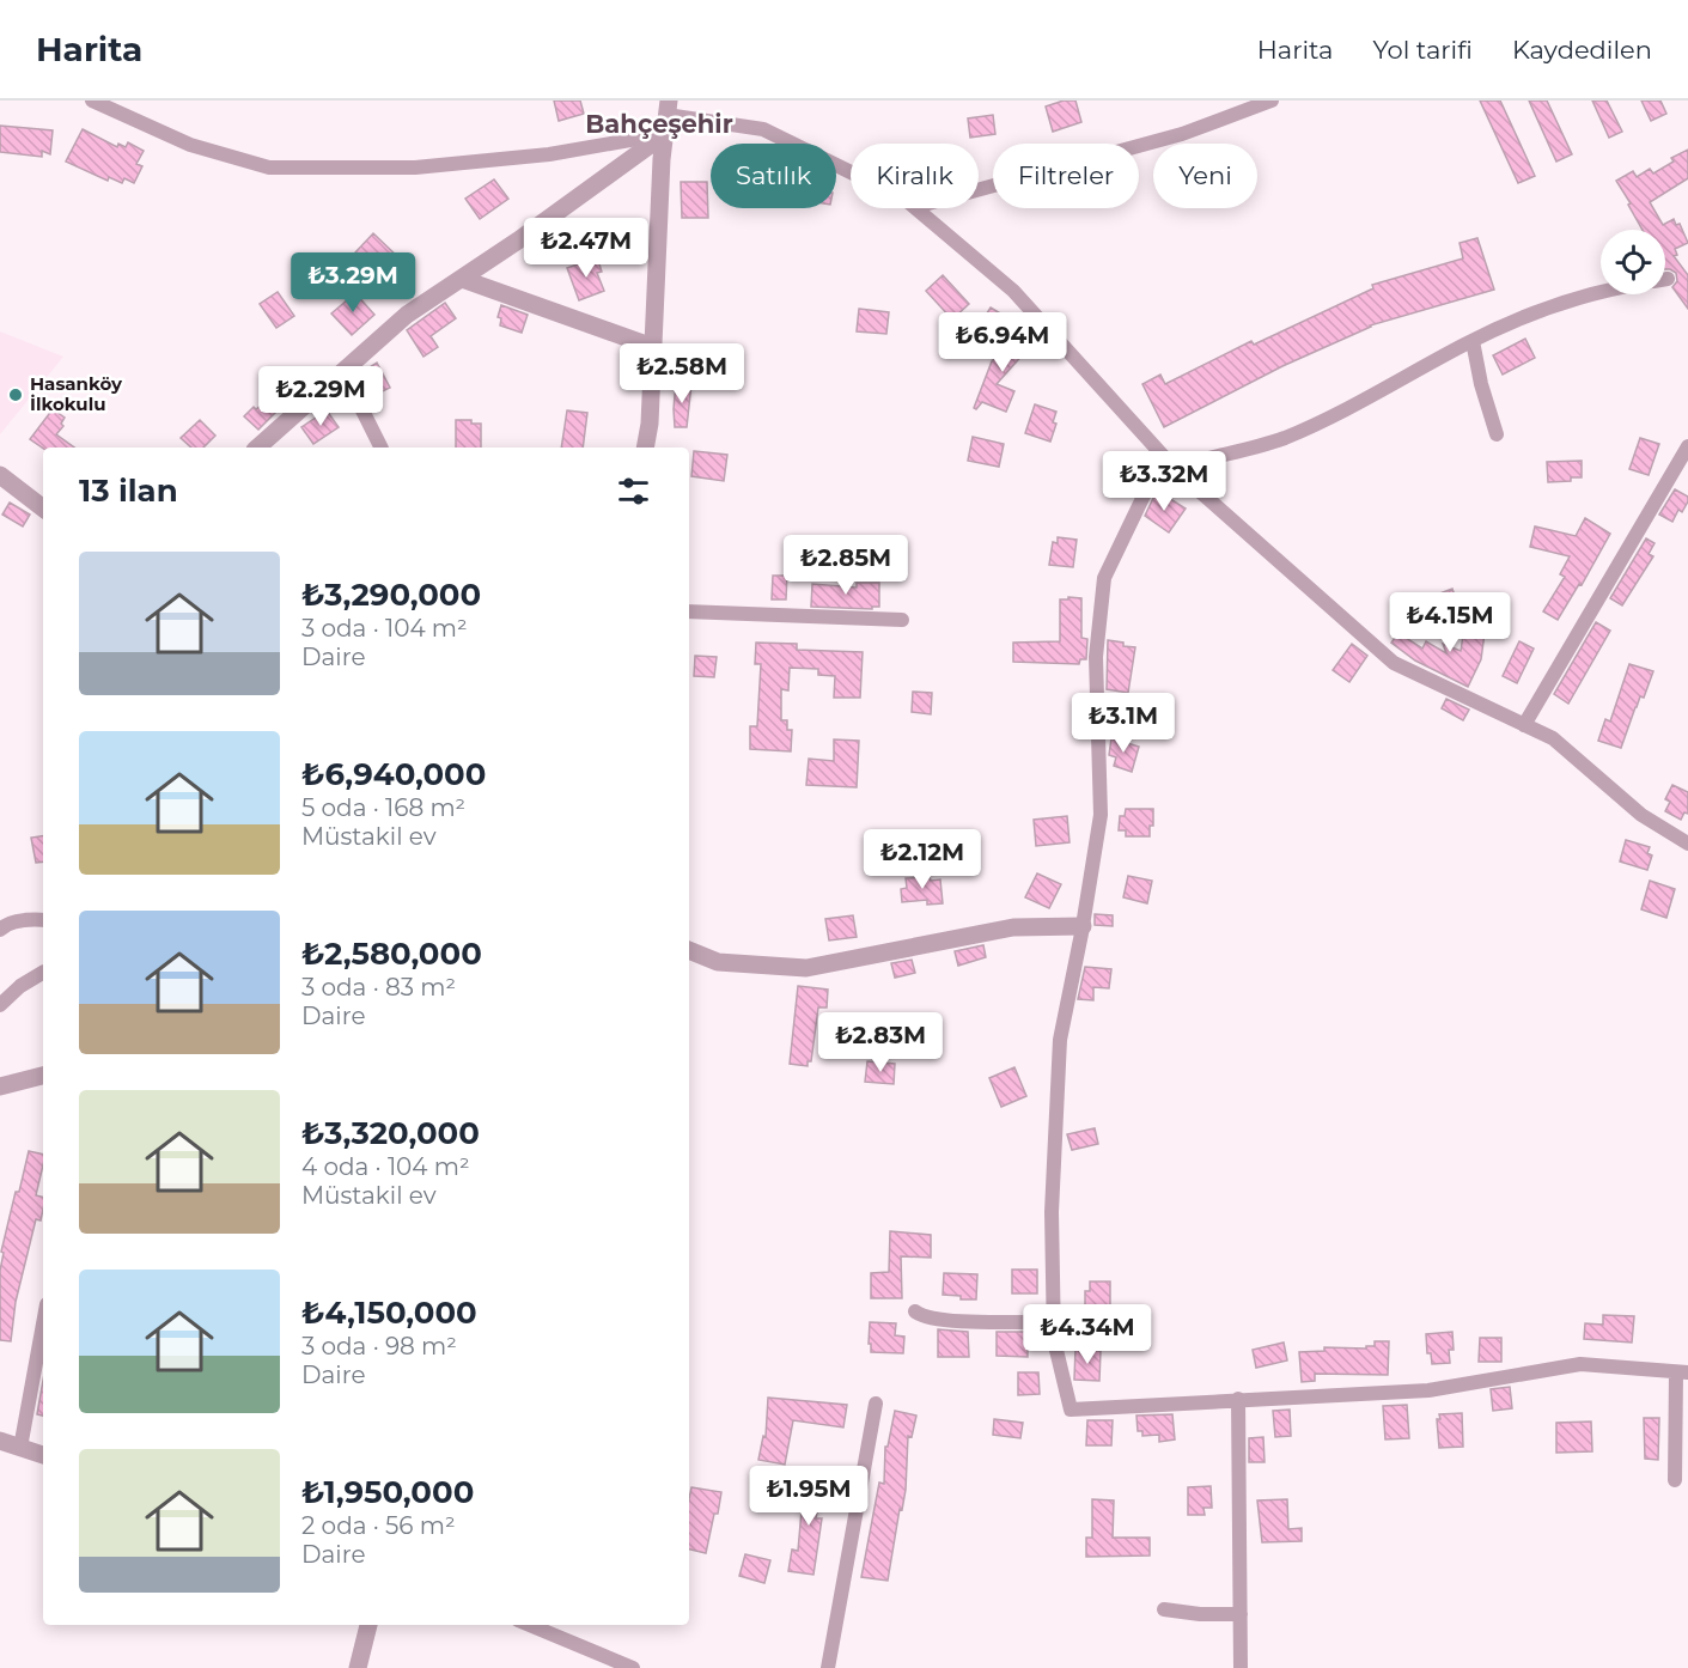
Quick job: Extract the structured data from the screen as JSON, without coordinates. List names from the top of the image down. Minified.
{"districts":["Bahçeşehir"],"places":["Hasanköy İlkokulu"],"page":{"header":"Harita","nav":["Harita","Yol tarifi","Kaydedilen"],"chip":["Satılık","Kiralık","Filtreler","Yeni"],"price":["₺2.47M","₺3.29M","₺6.94M","₺2.58M","₺2.29M","₺3.32M","₺2.85M","₺4.15M","₺3.1M","₺2.12M","₺2.83M","₺4.34M","₺1.95M"],"heading":"13 ilan","list":[{"name":"₺3,290,000","note":"3 oda · 104 m² · Daire"},{"name":"₺6,940,000","note":"5 oda · 168 m² · Müstakil ev"},{"name":"₺2,580,000","note":"3 oda · 83 m² · Daire"},{"name":"₺3,320,000","note":"4 oda · 104 m² · Müstakil ev"},{"name":"₺4,150,000","note":"3 oda · 98 m² · Daire"},{"name":"₺1,950,000","note":"2 oda · 56 m² · Daire"}]}}
